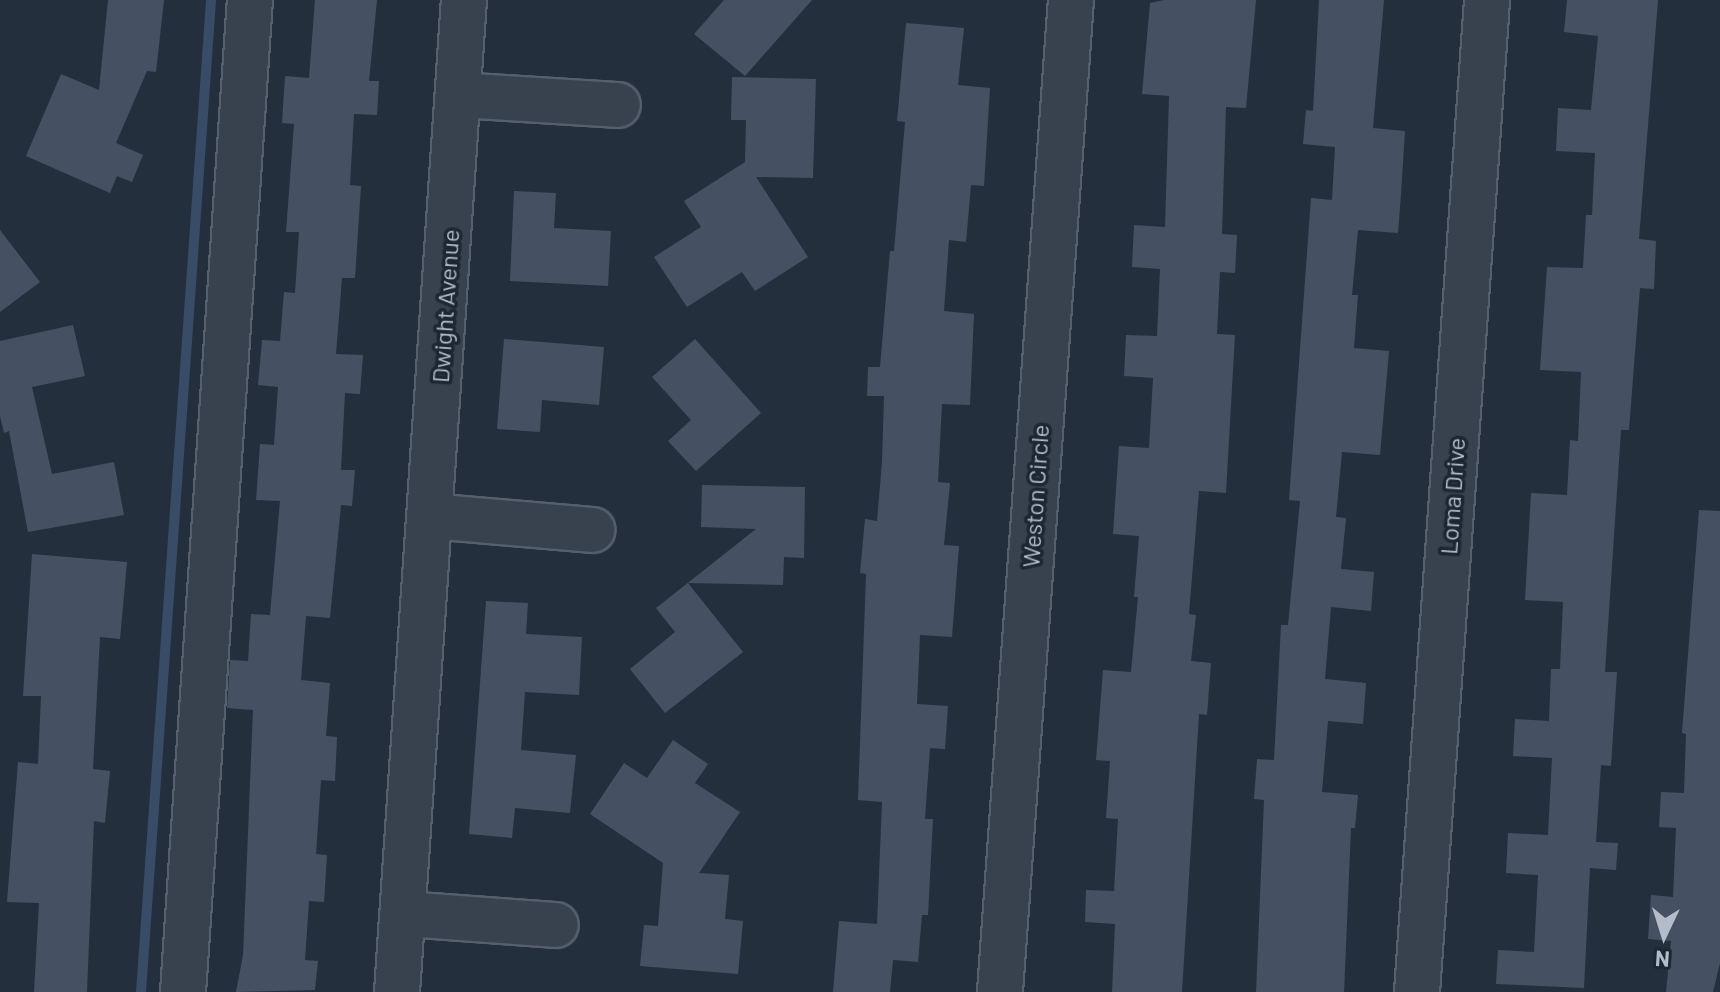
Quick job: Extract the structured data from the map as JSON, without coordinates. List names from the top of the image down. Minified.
{"streets":{"street":["Dwight Avenue","Weston Circle","Loma Drive"]},"north":"bottom"}
